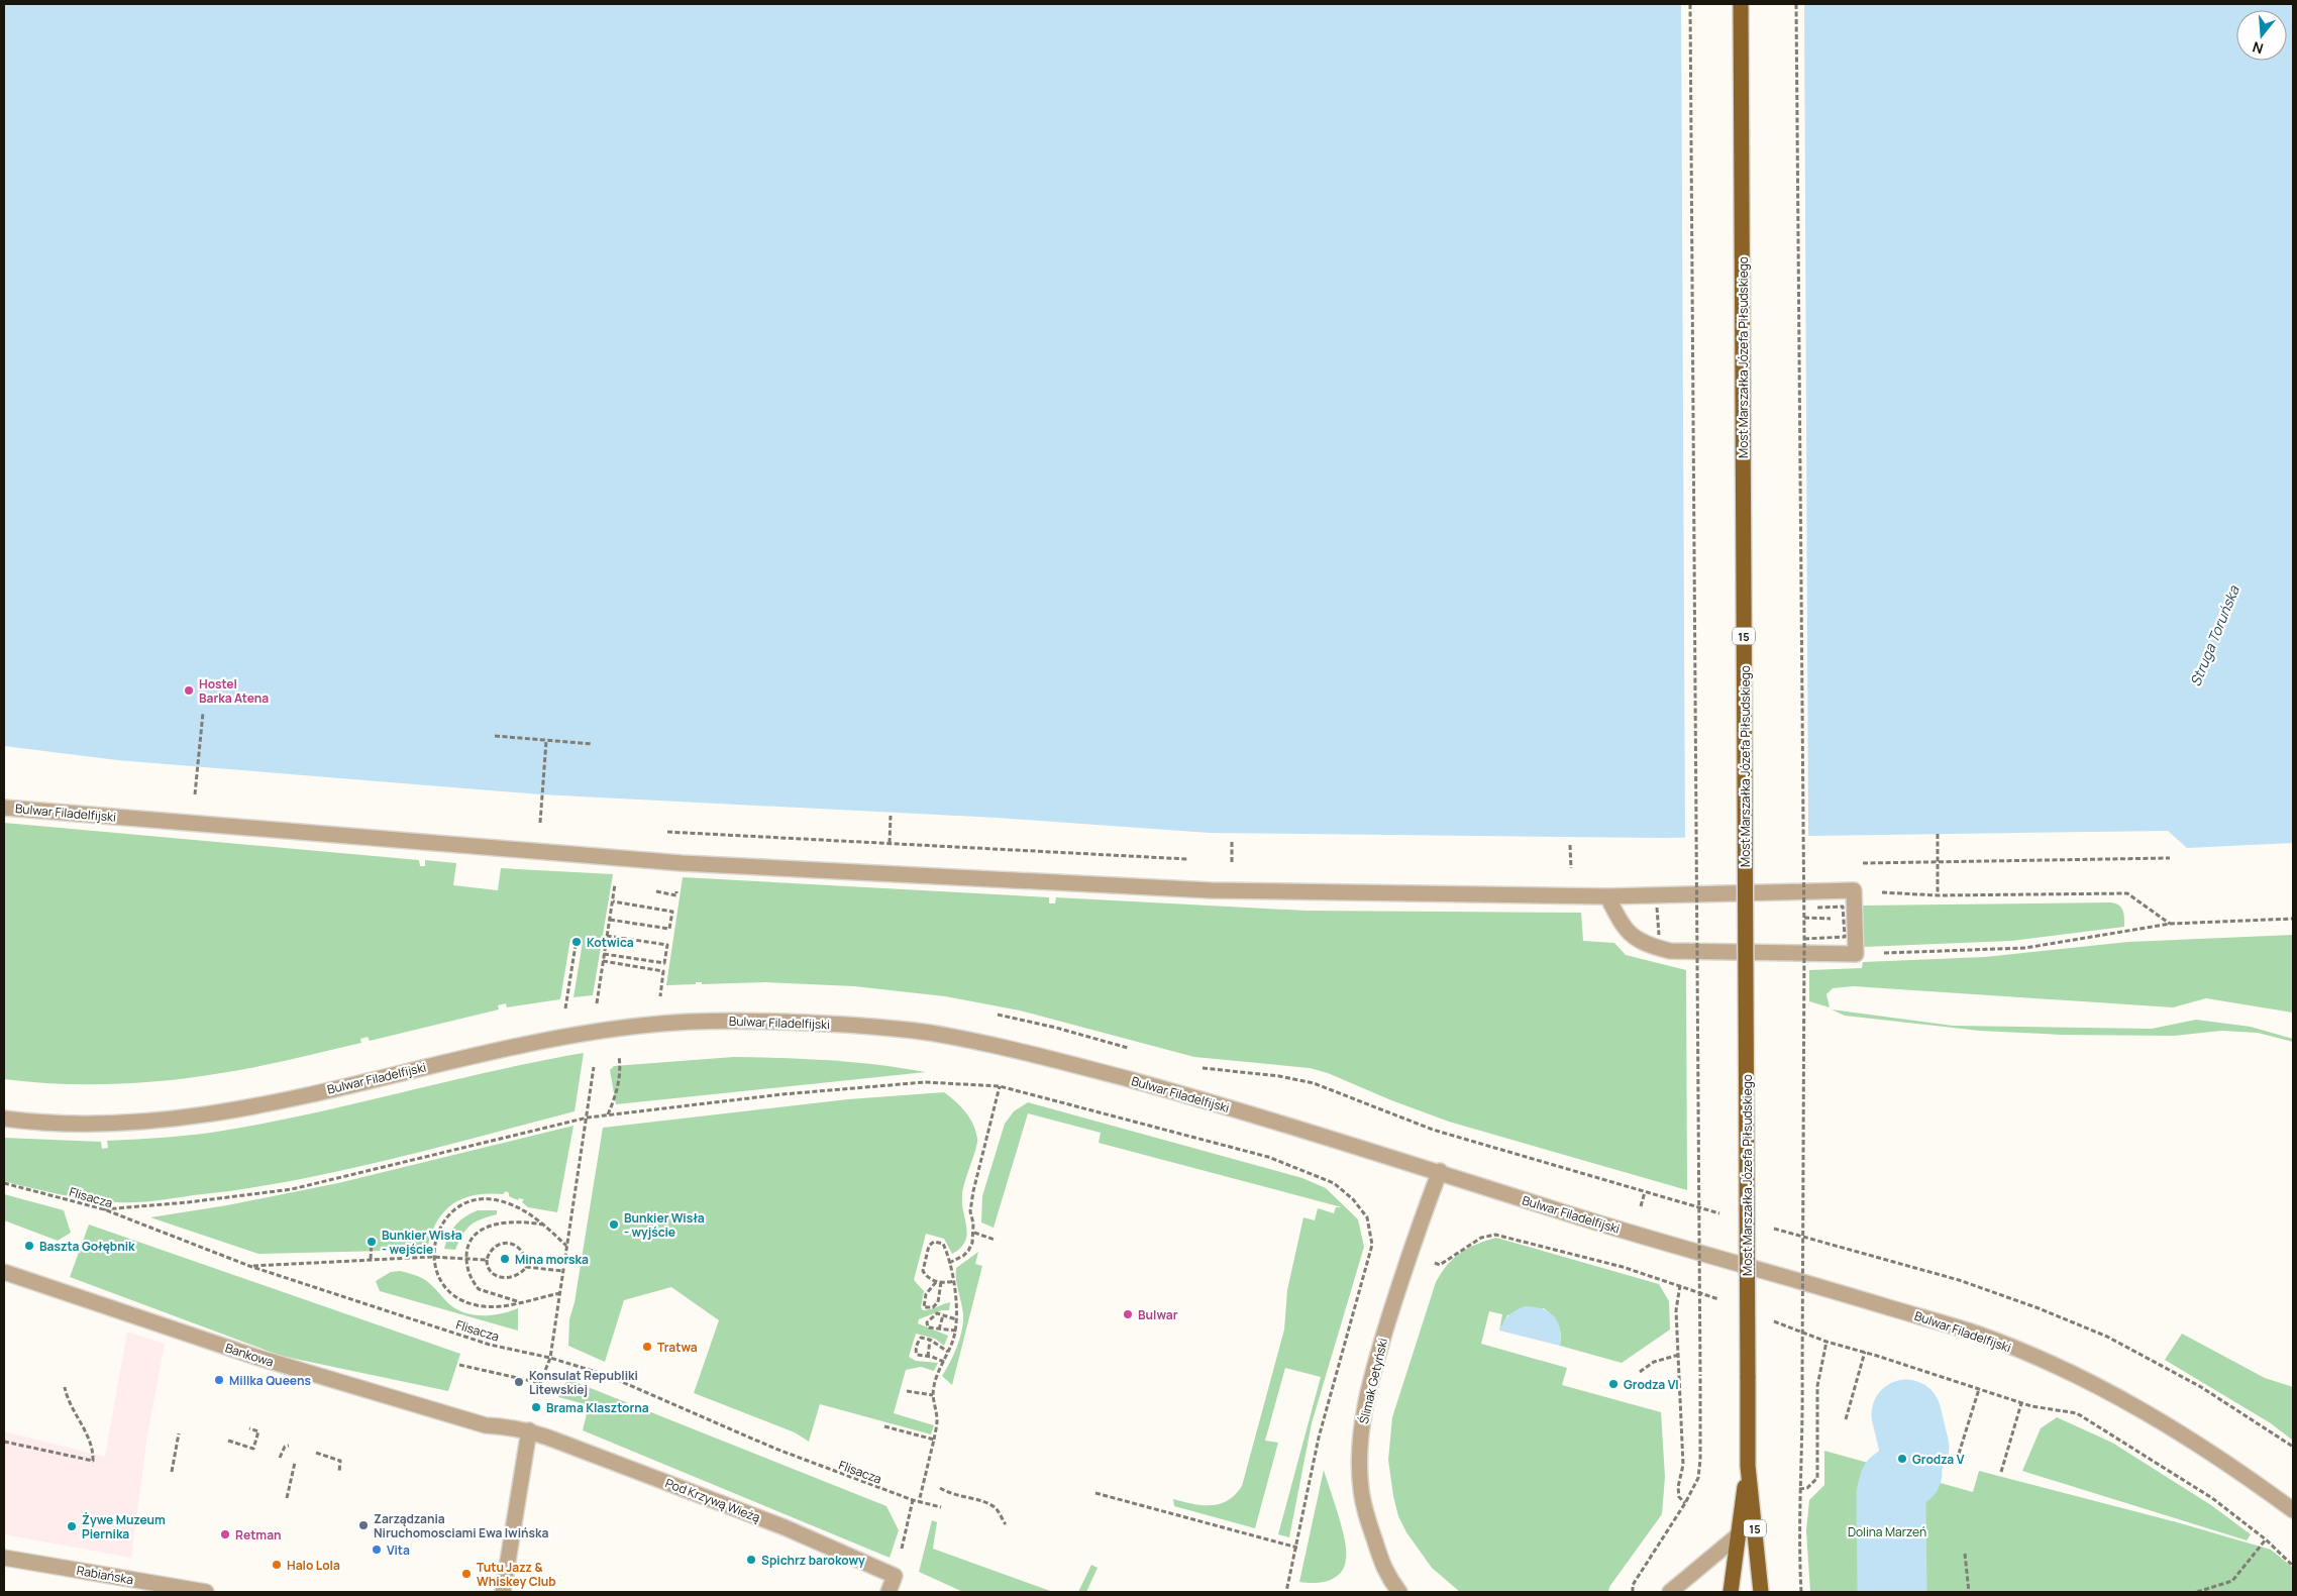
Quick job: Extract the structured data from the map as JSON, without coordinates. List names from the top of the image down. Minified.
{"streets":{"main road":["Most Marszałka Józefa Piłsudskiego","15"],"street":["Bulwar Filadelfijski","Bankowa","Ślimak Getyński","Pod Krzywą Wieżą","Rabiańska"],"path":["Flisacza"]},"crossings":[["Most Marszałka Józefa Piłsudskiego","15"],["Bulwar Filadelfijski","Ślimak Getyński"],["Bankowa","Pod Krzywą Wieżą"]],"water":["Struga Toruńska"],"parks":["Dolina Marzeń"],"places":["Hostel Barka Atena","Kotwica","Bunkier Wisła - wyjście","Bunkier Wisła - wejście","Baszta Gołębnik","Mina morska","Bulwar","Tratwa","Millka Queens","Konsulat Republiki Litewskiej","Grodza VI","Brama Klasztorna","Grodza V","Zarządzania Niruchomosciami Ewa Iwińska","Żywe Muzeum Piernika","Retman","Vita","Spichrz barokowy","Halo Lola","Tutu Jazz & Whiskey Club"],"north":"bottom"}
